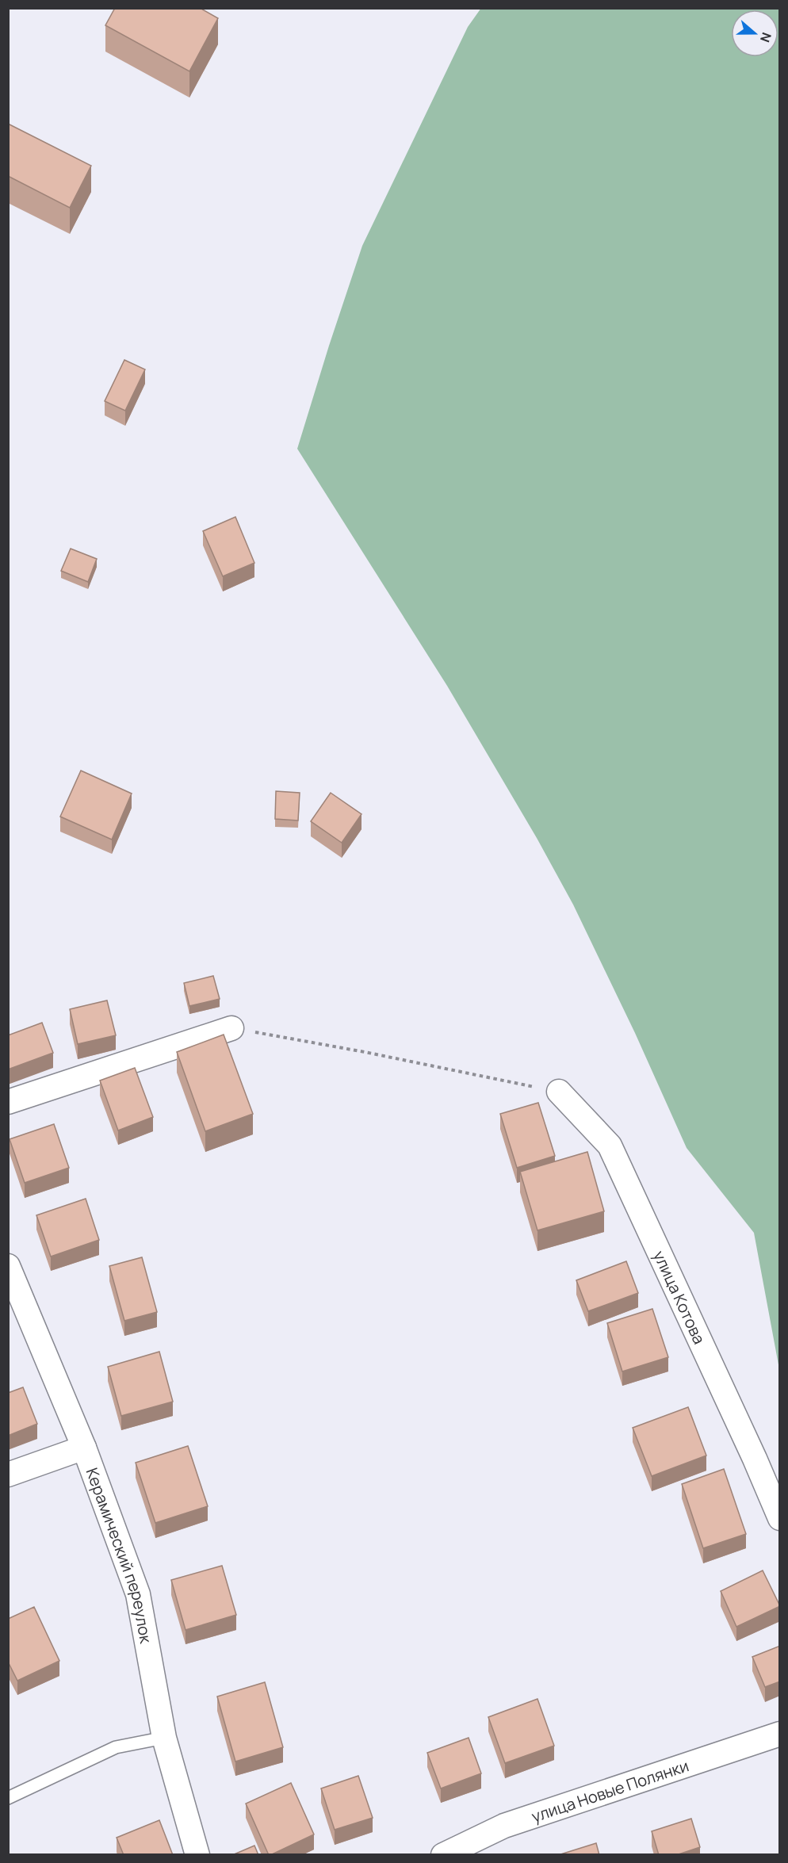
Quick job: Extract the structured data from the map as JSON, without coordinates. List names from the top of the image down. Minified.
{"streets":{"street":["улица Котова","Керамический переулок","улица Новые Полянки"]},"north":"right"}
